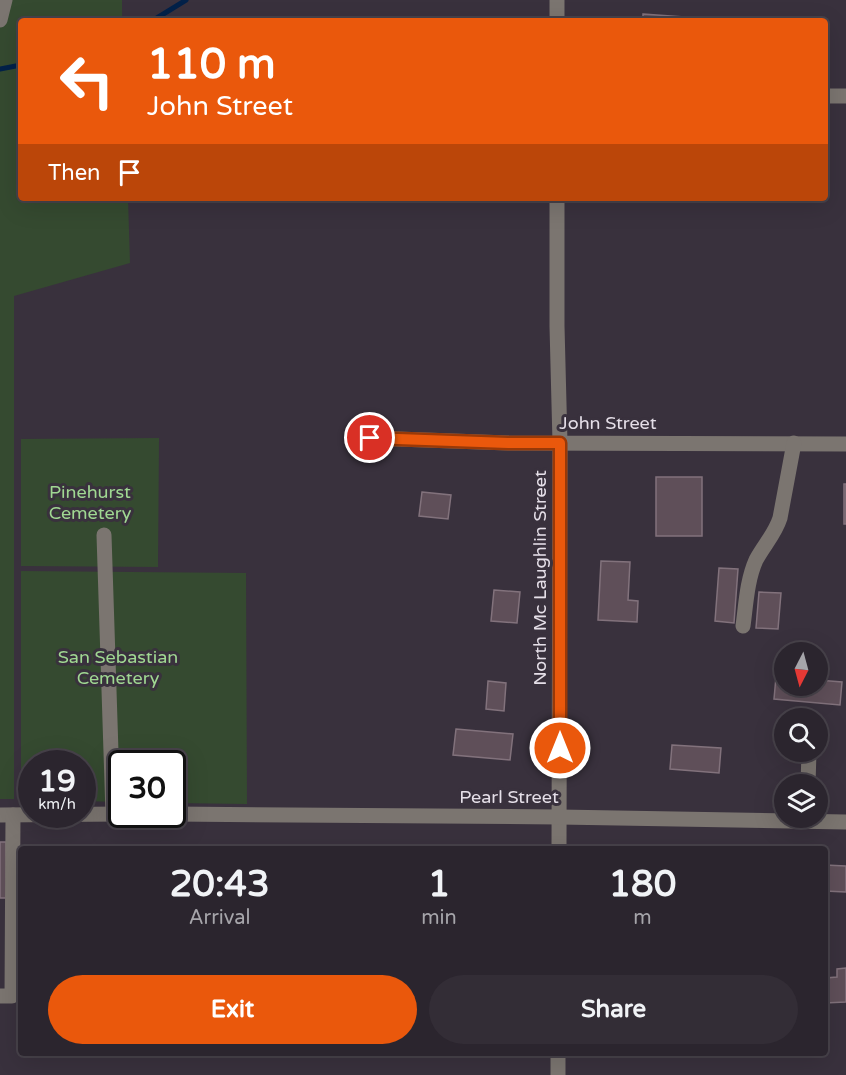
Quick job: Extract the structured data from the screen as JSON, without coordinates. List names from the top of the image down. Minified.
{"streets":{"street":["John Street","North Mc Laughlin Street","Pearl Street"]},"crossings":[["John Street","North Mc Laughlin Street"],["North Mc Laughlin Street","Pearl Street"]],"parks":["Pinehurst Cemetery","San Sebastian Cemetery"],"north":"bottom","page":{"turn":["110 m","John Street"],"then":"Then","speed":"19 km/h","limit":"30","eta":["20:43","Arrival","1","min","180","m"],"buttons":["Exit","Share"]}}
